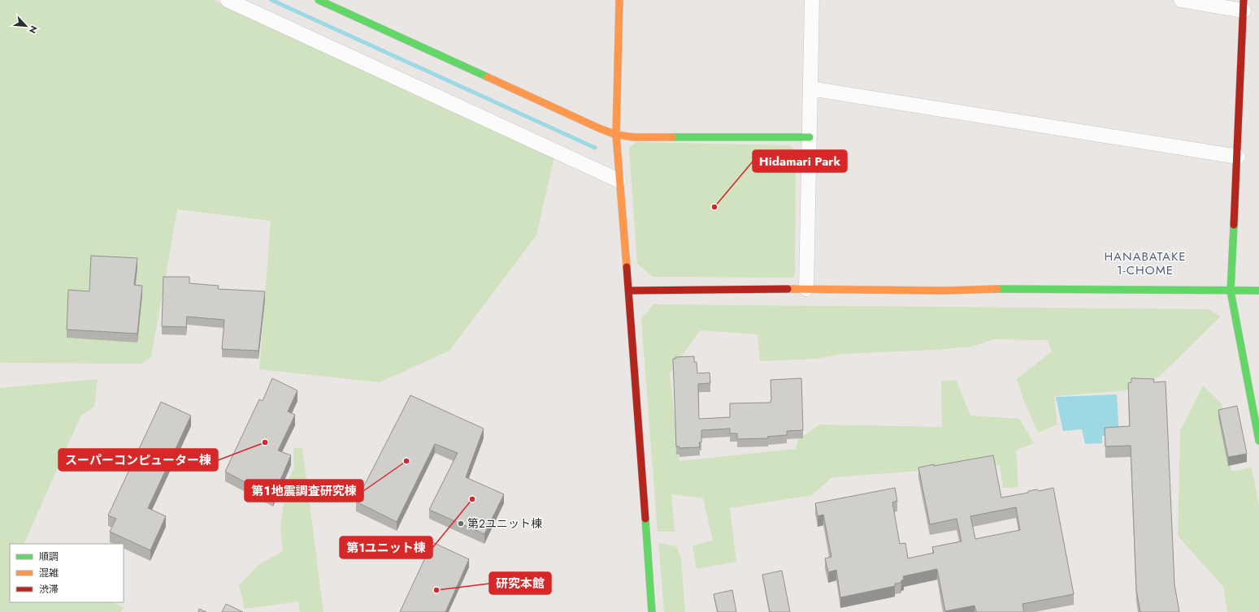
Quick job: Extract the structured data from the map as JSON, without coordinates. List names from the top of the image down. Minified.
{"districts":["HANABATAKE 1-CHOME"],"places":["Hidamari Park","スーパーコンピューター棟","第１地震調査研究棟","第1ユニット棟","第2ユニット棟","研究本館"],"legend":["順調","混雑","渋滞"],"north":"bottom right"}
